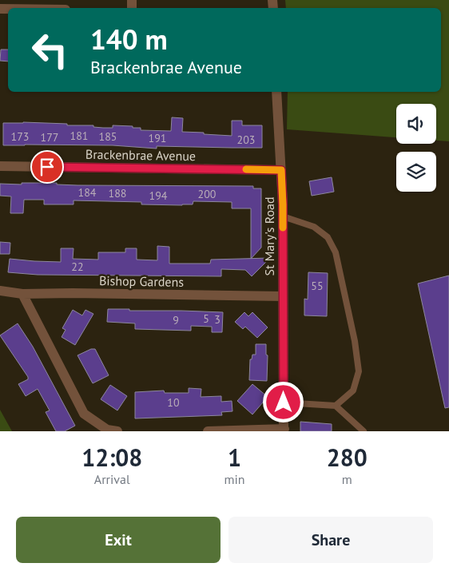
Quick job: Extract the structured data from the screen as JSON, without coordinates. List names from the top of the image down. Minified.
{"streets":{"street":["Brackenbrae Avenue","St Mary's Road","Bishop Gardens"]},"crossings":[["Brackenbrae Avenue","St Mary's Road"],["St Mary's Road","Bishop Gardens"]],"house_numbers":["181","173","185","177","191","203","184","188","200","194","22","55","5","3","9","10"],"page":{"turn":["140 m","Brackenbrae Avenue"],"eta":["12:08","Arrival","1","min","280","m"],"buttons":["Exit","Share"]}}
